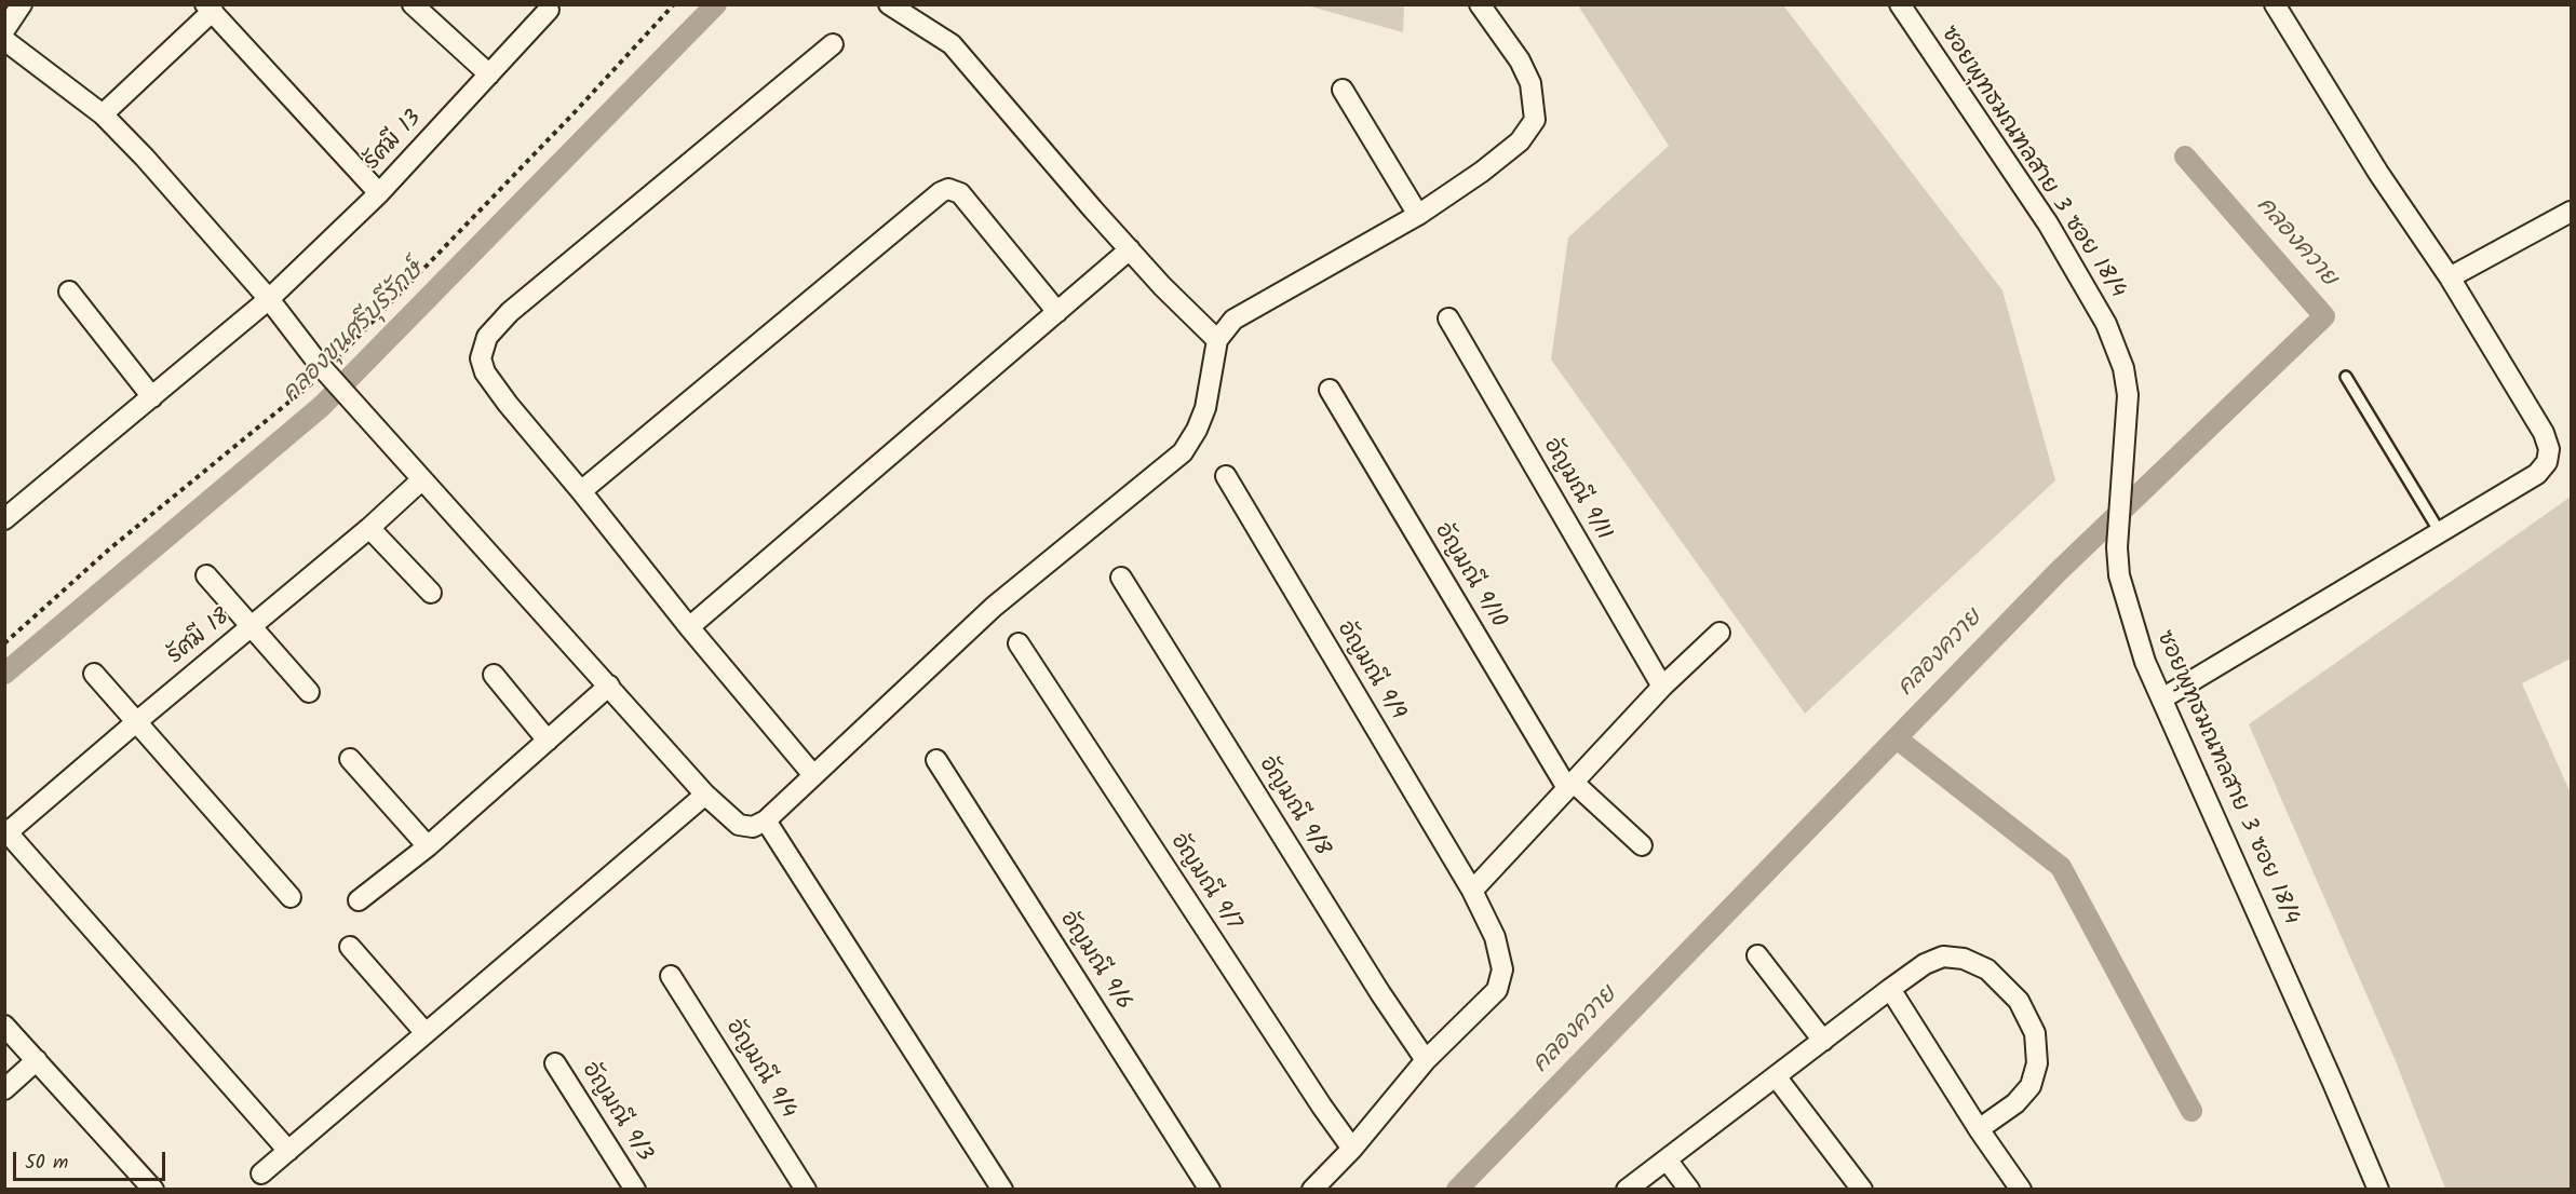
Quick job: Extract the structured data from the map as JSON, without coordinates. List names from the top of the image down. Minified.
{"streets":{"street":["รัศมี 13","ซอยพุทธมณฑลสาย 3 ซอย 18/4","อัญมณี 9/11","อัญมณี 9/10","รัศมี 18","อัญมณี 9/9","อัญมณี 9/8","อัญมณี 9/7","อัญมณี 9/6","อัญมณี 9/4","อัญมณี 9/3"]},"crossings":[["อัญมณี 9/9","อัญมณี 9/8"],["อัญมณี 9/9","อัญมณี 9/7"]],"water":["คลองควาย","คลองขุนศรีบุรีรักษ์"],"scale_bar":"50 m"}
